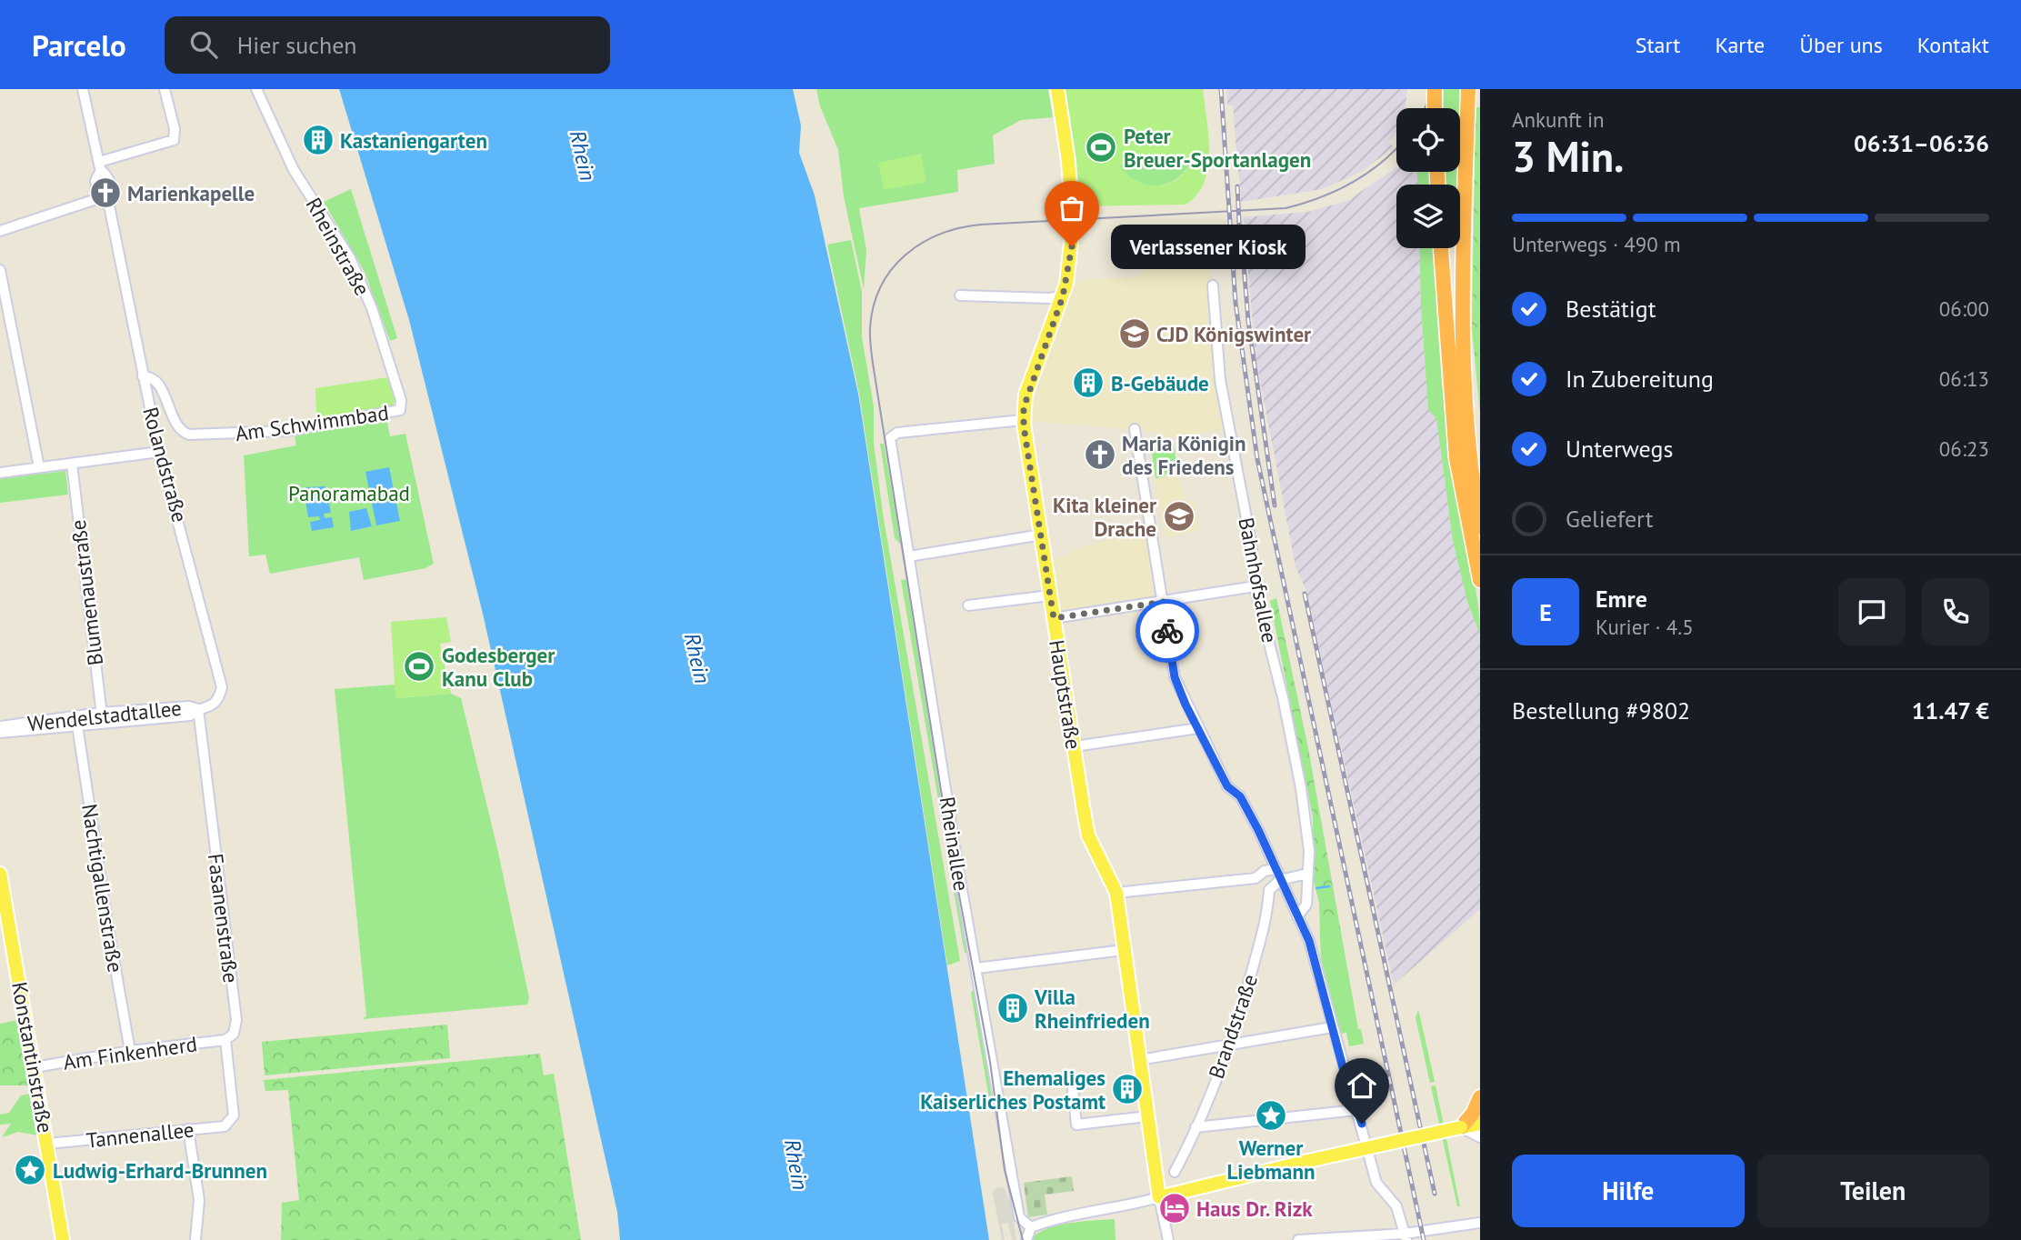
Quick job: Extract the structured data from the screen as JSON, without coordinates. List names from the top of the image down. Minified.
{"streets":{"main road":["Hauptstraße","Konstantinstraße"],"street":["Rheinstraße","Am Schwimmbad","Rolandstraße","Bahnhofsallee","Blumenaustraße","Wendelstadtallee","Rheinallee","Nachtigallenstraße","Fasanenstraße","Brandstraße","Am Finkenherd","Tannenallee"]},"crossings":[["Rheinstraße","Am Schwimmbad"],["Am Schwimmbad","Rolandstraße"],["Rolandstraße","Wendelstadtallee"],["Rolandstraße","Fasanenstraße"],["Blumenaustraße","Wendelstadtallee"],["Hauptstraße","Rheinallee"],["Wendelstadtallee","Nachtigallenstraße"],["Wendelstadtallee","Fasanenstraße"],["Nachtigallenstraße","Am Finkenherd"],["Fasanenstraße","Am Finkenherd"],["Fasanenstraße","Tannenallee"],["Am Finkenherd","Konstantinstraße"],["Konstantinstraße","Tannenallee"]],"water":["Rhein"],"parks":["Panoramabad"],"places":{"building":["Kastaniengarten","B-Gebäude","Villa Rheinfrieden","Ehemaliges Kaiserliches Postamt"],"sports":["Peter Breuer-Sportanlagen","Godesberger Kanu Club"],"church":["Marienkapelle","Maria Königin des Friedens"],"other":["Verlassener Kiosk"],"school or university":["CJD Königswinter","Kita kleiner Drache"],"place":["Werner Liebmann","Ludwig-Erhard-Brunnen"],"hotel":["Haus Dr. Rizk"]},"page":{"header":"Parcelo","search":"Hier suchen","nav":["Start","Karte","Über uns","Kontakt"],"heading":["3 Min.","Ankunft in","06:31–06:36"],"panel":["Emre","Kurier · 4.5","Bestellung #9802","11.47 €"],"bar":"Unterwegs · 490 m","bubble":"Verlassener Kiosk","list":[["Bestätigt","06:00"],["In Zubereitung","06:13"],["Unterwegs","06:23"],"Geliefert"],"round":"E","buttons":["Hilfe","Teilen"]}}
